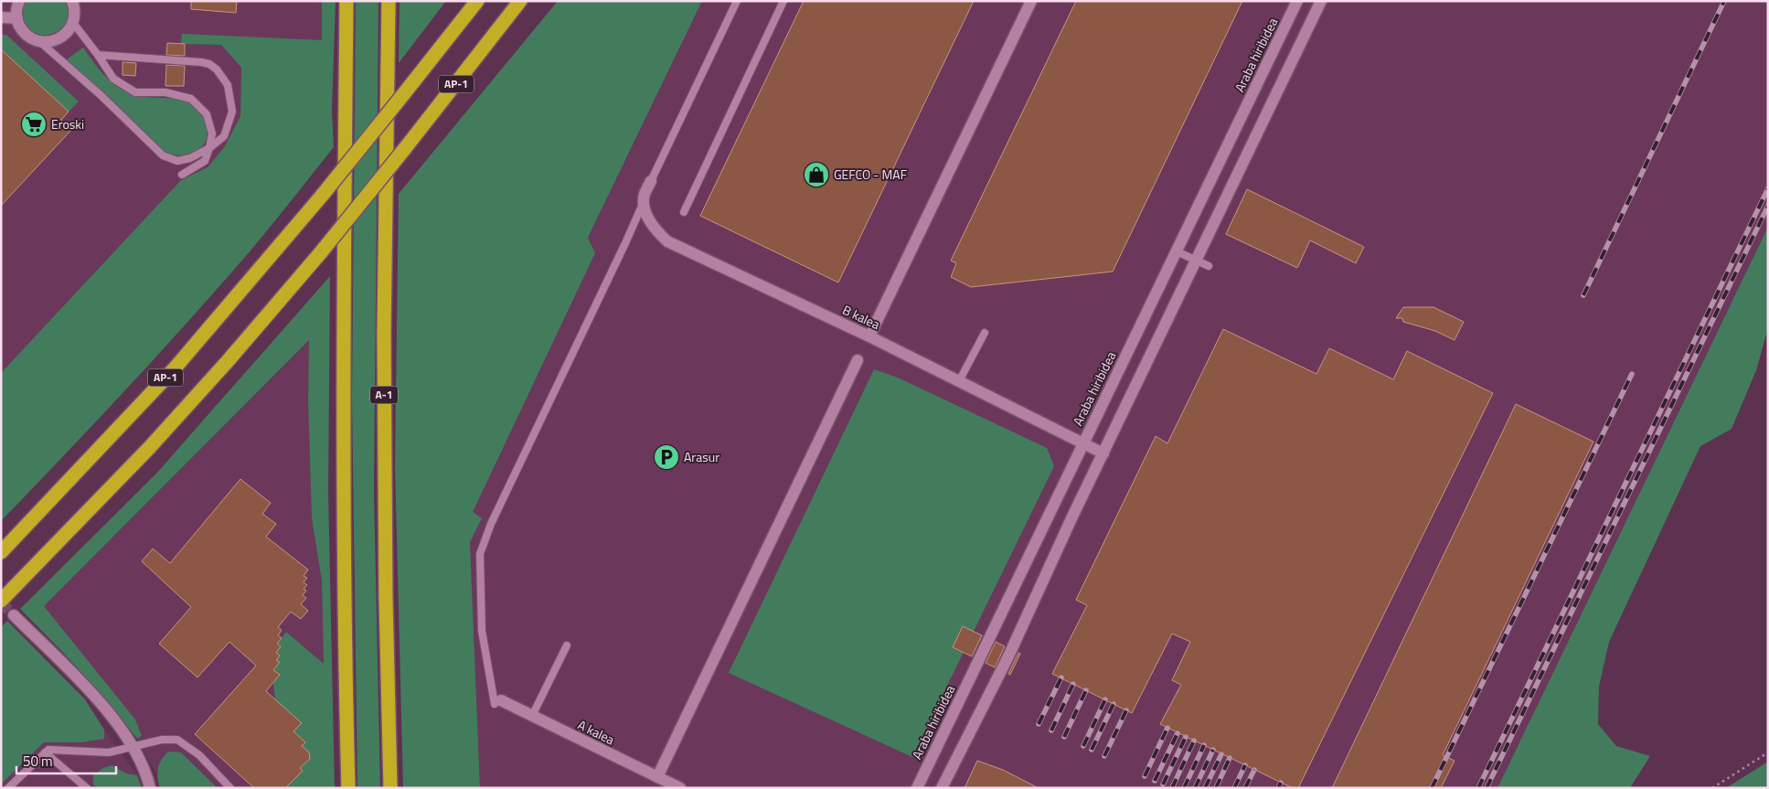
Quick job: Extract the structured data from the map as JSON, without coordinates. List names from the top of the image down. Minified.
{"streets":{"highway":["AP-1","A-1"],"street":["Araba hiribidea","B kalea","A kalea"]},"crossings":[["Araba hiribidea","B kalea"]],"places":{"supermarket":["Eroski"],"shop":["GEFCO - MAF"],"parking":["Arasur"]},"scale_bar":"50 m"}
